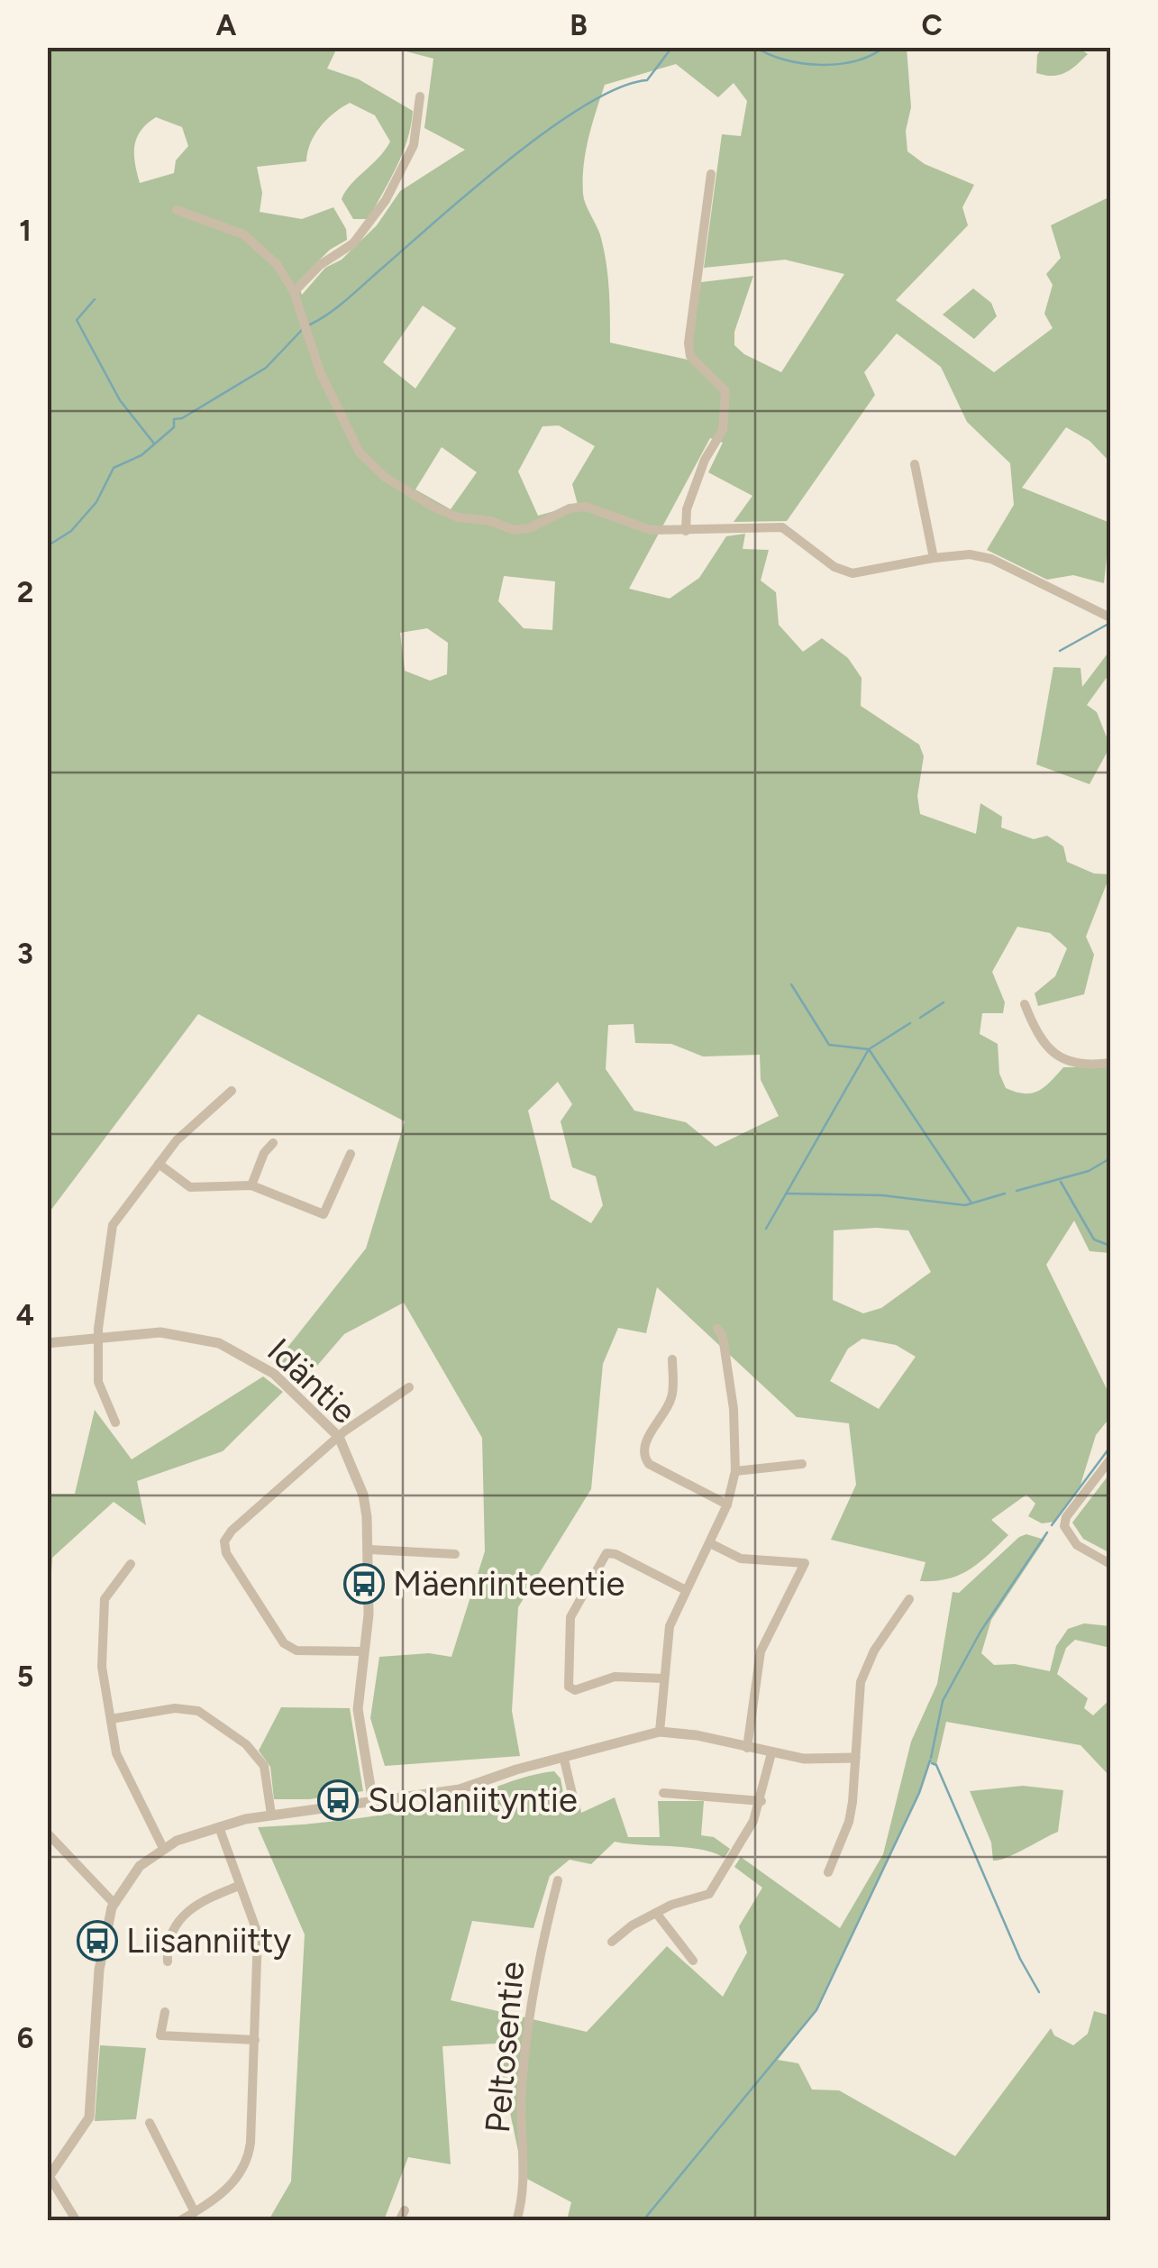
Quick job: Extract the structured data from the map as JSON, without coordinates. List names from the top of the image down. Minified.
{"streets":{"street":["Idäntie","Peltosentie"]},"places":{"bus stop":["Mäenrinteentie","Suolaniityntie","Liisanniitty"]},"grid":{"columns":["A","B","C"],"rows":["1","2","3","4","5","6"]}}
